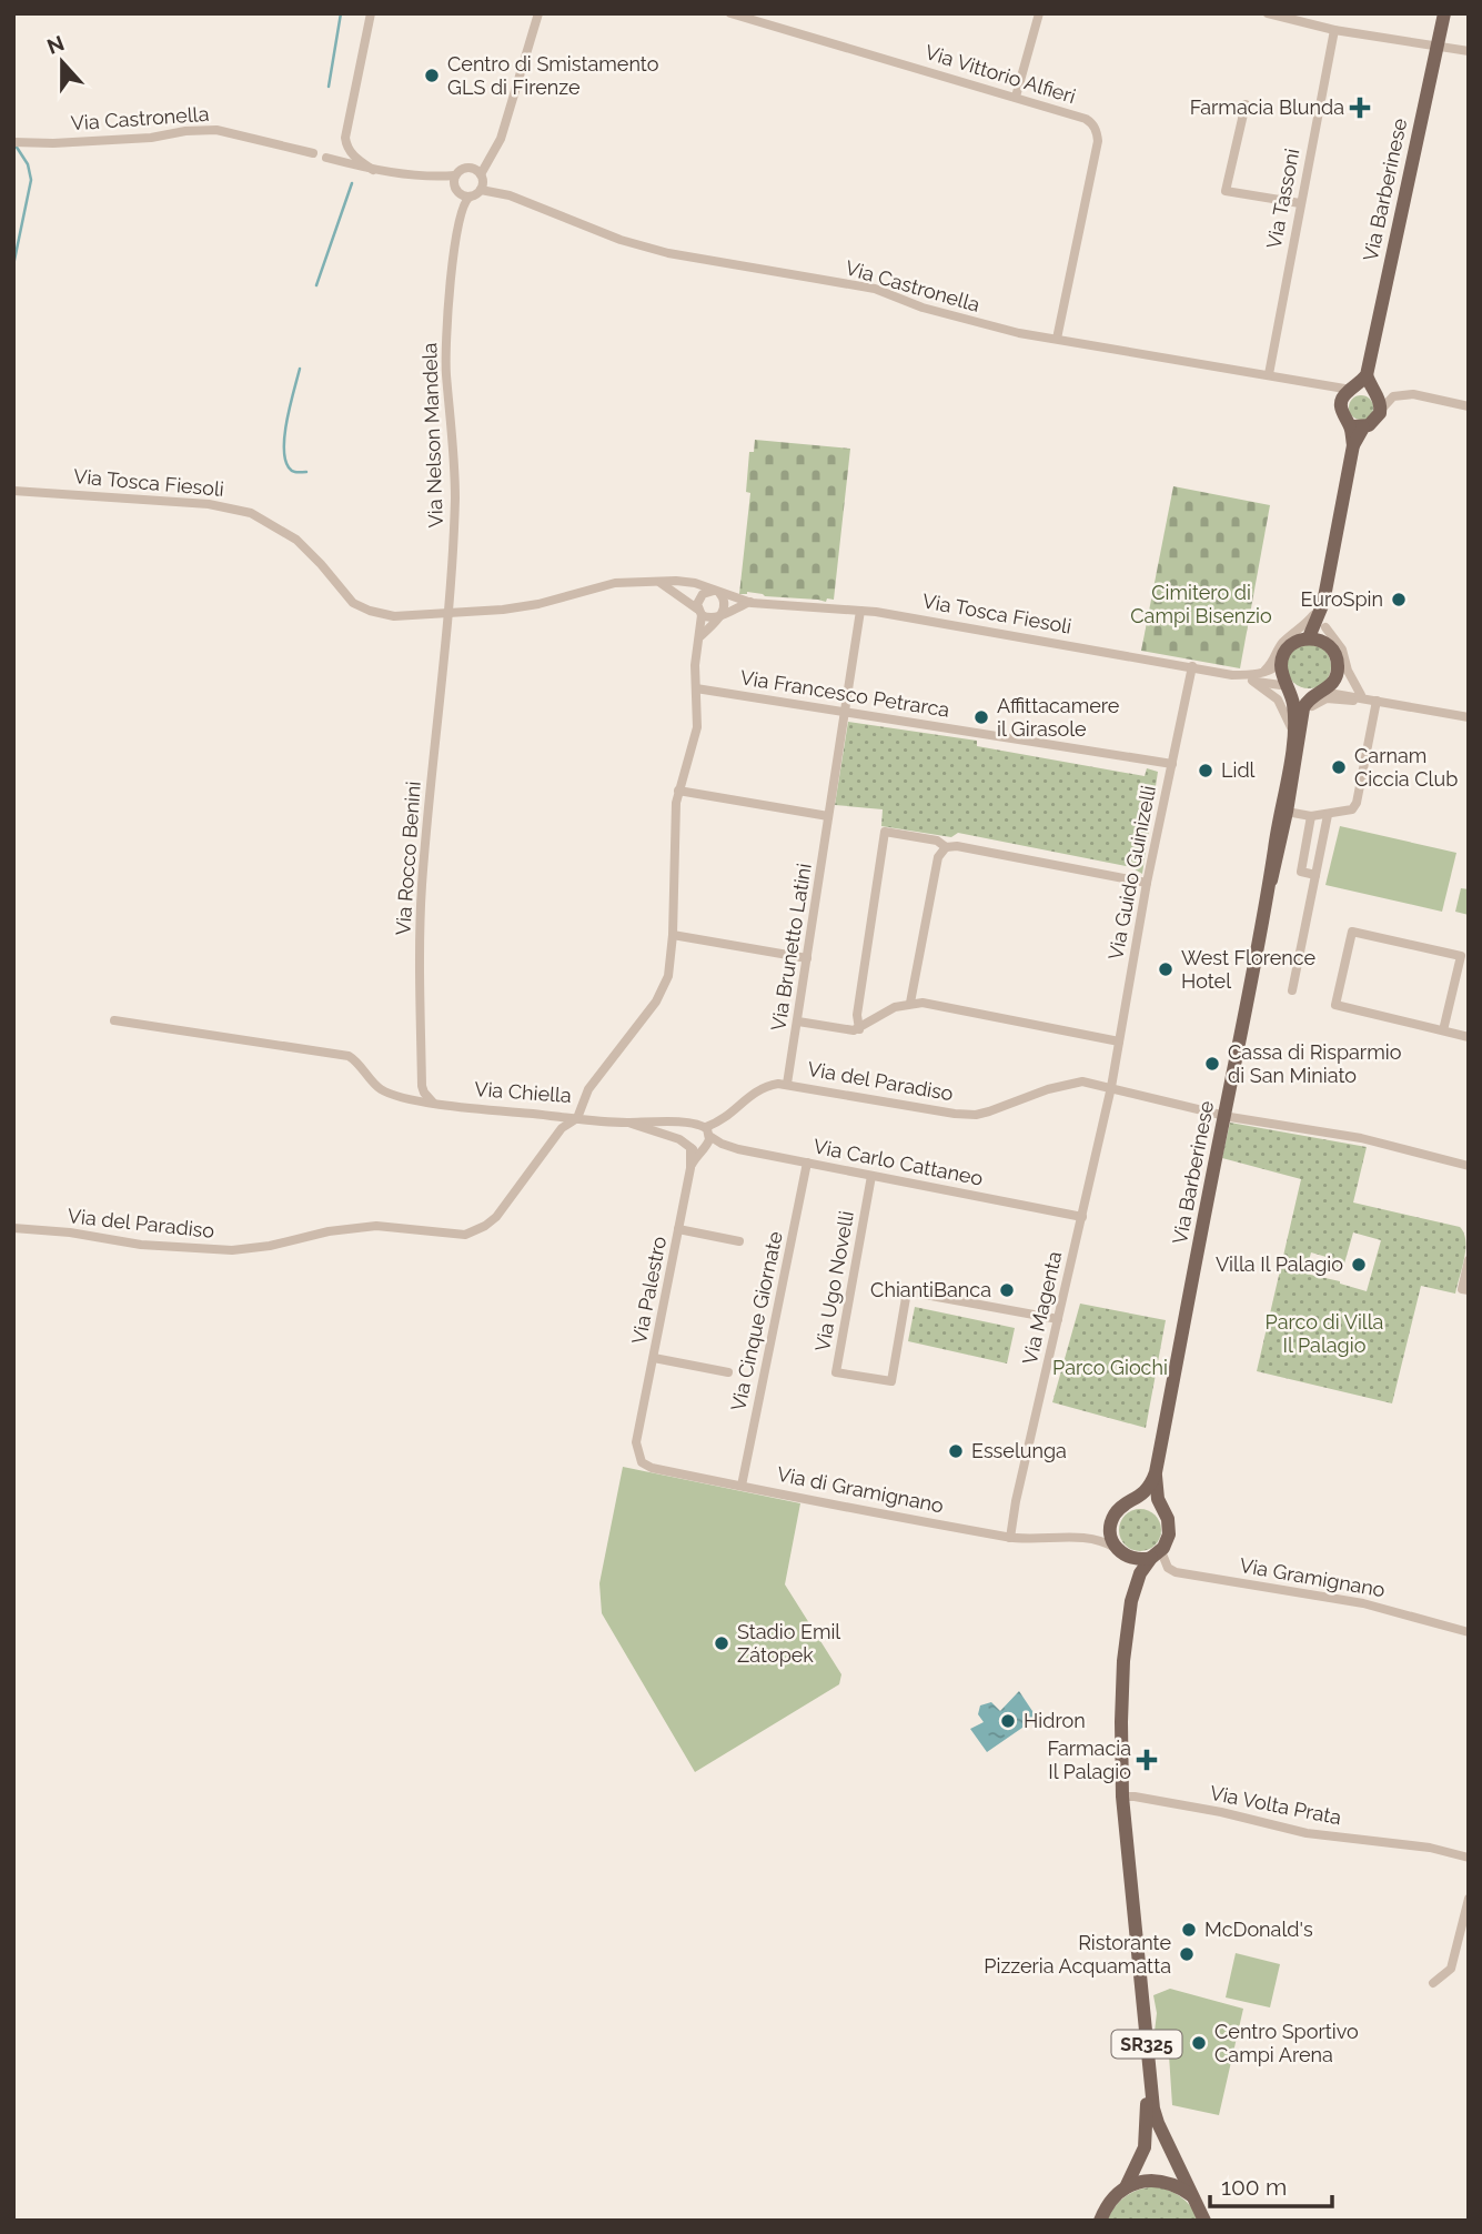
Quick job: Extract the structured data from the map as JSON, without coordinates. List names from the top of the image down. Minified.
{"streets":{"main road":["Via Barberinese","SR325"],"street":["Via Vittorio Alfieri","Via Castronella","Via Tassoni","Via Nelson Mandela","Via Tosca Fiesoli","Via Francesco Petrarca","Via Rocco Benini","Via Guido Guinizelli","Via Brunetto Latini","Via del Paradiso","Via Chiella","Via Carlo Cattaneo","Via Ugo Novelli","Via Palestro","Via Magenta","Via Cinque Giornate","Via di Gramignano","Via Gramignano","Via Volta Prata"]},"crossings":[["Via Vittorio Alfieri","Via Castronella"],["Via Castronella","Via Barberinese"],["Via Castronella","Via Tassoni"],["Via Barberinese","Via Tosca Fiesoli"],["Via Barberinese","Via del Paradiso"],["Via Barberinese","Via di Gramignano"],["Via Barberinese","Via Gramignano"],["Via Barberinese","Via Volta Prata"],["Via Nelson Mandela","Via Tosca Fiesoli"],["Via Nelson Mandela","Via Rocco Benini"],["Via Tosca Fiesoli","Via Rocco Benini"],["Via Tosca Fiesoli","Via Guido Guinizelli"],["Via Tosca Fiesoli","Via Brunetto Latini"],["Via Tosca Fiesoli","Via Chiella"],["Via Francesco Petrarca","Via Guido Guinizelli"],["Via Francesco Petrarca","Via Brunetto Latini"],["Via Francesco Petrarca","Via Chiella"],["Via Rocco Benini","Via Chiella"],["Via Guido Guinizelli","Via del Paradiso"],["Via Guido Guinizelli","Via Magenta"],["Via Brunetto Latini","Via del Paradiso"],["Via del Paradiso","Via Chiella"],["Via del Paradiso","Via Carlo Cattaneo"],["Via del Paradiso","Via Palestro"],["Via del Paradiso","Via Magenta"],["Via Carlo Cattaneo","Via Ugo Novelli"],["Via Carlo Cattaneo","Via Palestro"],["Via Carlo Cattaneo","Via Magenta"],["Via Carlo Cattaneo","Via Cinque Giornate"],["Via Ugo Novelli","Via Magenta"],["Via Palestro","Via di Gramignano"],["Via Magenta","Via di Gramignano"],["Via Cinque Giornate","Via di Gramignano"],["Via di Gramignano","Via Gramignano"]],"parks":["Cimitero di Campi Bisenzio","Parco di Villa Il Palagio","Parco Giochi"],"places":{"other":["Centro di Smistamento GLS di Firenze","EuroSpin","Affittacamere il Girasole","Carnam Ciccia Club","Lidl","West Florence Hotel","Cassa di Risparmio di San Miniato","Villa Il Palagio","ChiantiBanca","Esselunga","Stadio Emil Zátopek","Hidron","McDonald's","Ristorante Pizzeria Acquamatta","Centro Sportivo Campi Arena"],"health":["Farmacia Blunda","Farmacia Il Palagio"]},"scale_bar":"100 m","north":"top"}
